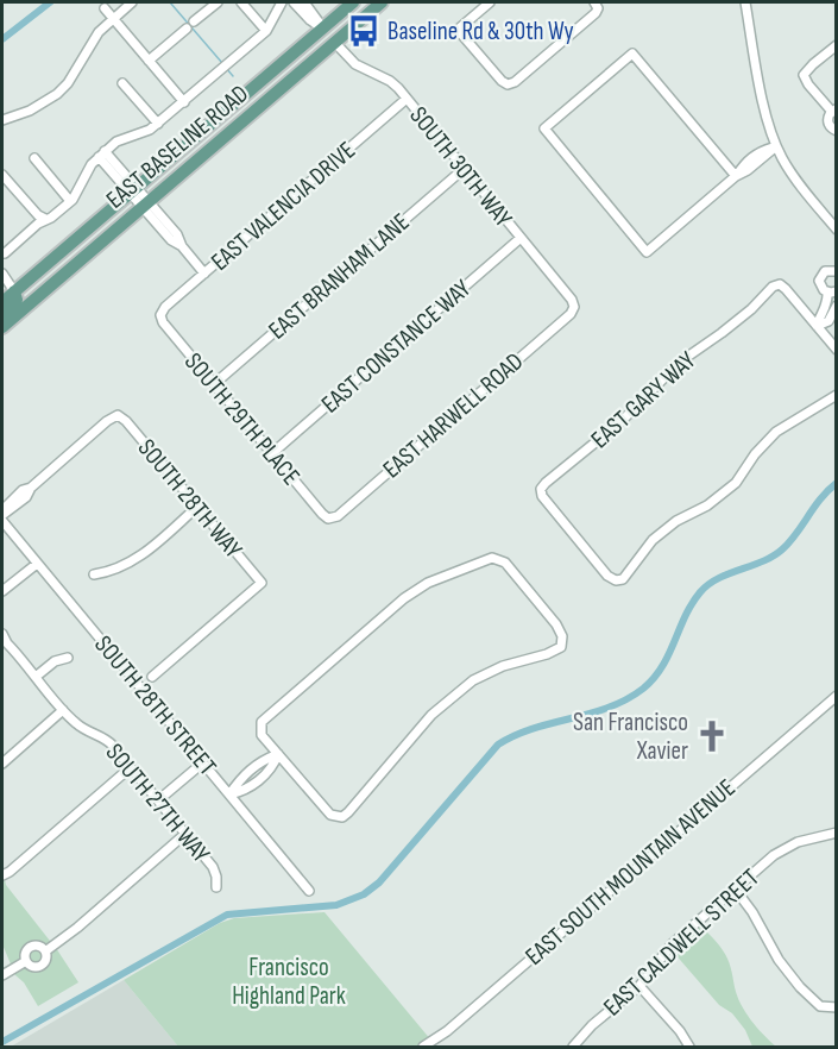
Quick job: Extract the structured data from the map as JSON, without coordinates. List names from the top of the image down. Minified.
{"streets":{"main road":["EAST BASELINE ROAD"],"street":["SOUTH 30TH WAY","EAST VALENCIA DRIVE","EAST BRANHAM LANE","EAST CONSTANCE WAY","EAST GARY WAY","EAST HARWELL ROAD","SOUTH 29TH PLACE","SOUTH 28TH WAY","SOUTH 28TH STREET","SOUTH 27TH WAY","EAST SOUTH MOUNTAIN AVENUE","EAST CALDWELL STREET"]},"crossings":[["EAST BASELINE ROAD","SOUTH 30TH WAY"],["SOUTH 30TH WAY","EAST VALENCIA DRIVE"],["SOUTH 30TH WAY","EAST BRANHAM LANE"],["SOUTH 30TH WAY","EAST CONSTANCE WAY"],["SOUTH 30TH WAY","EAST HARWELL ROAD"],["EAST VALENCIA DRIVE","SOUTH 29TH PLACE"],["EAST BRANHAM LANE","SOUTH 29TH PLACE"],["EAST CONSTANCE WAY","SOUTH 29TH PLACE"],["EAST HARWELL ROAD","SOUTH 29TH PLACE"]],"parks":["Francisco Highland Park"],"places":{"bus stop":["Baseline Rd & 30th Wy"],"church":["San Francisco Xavier"]}}
